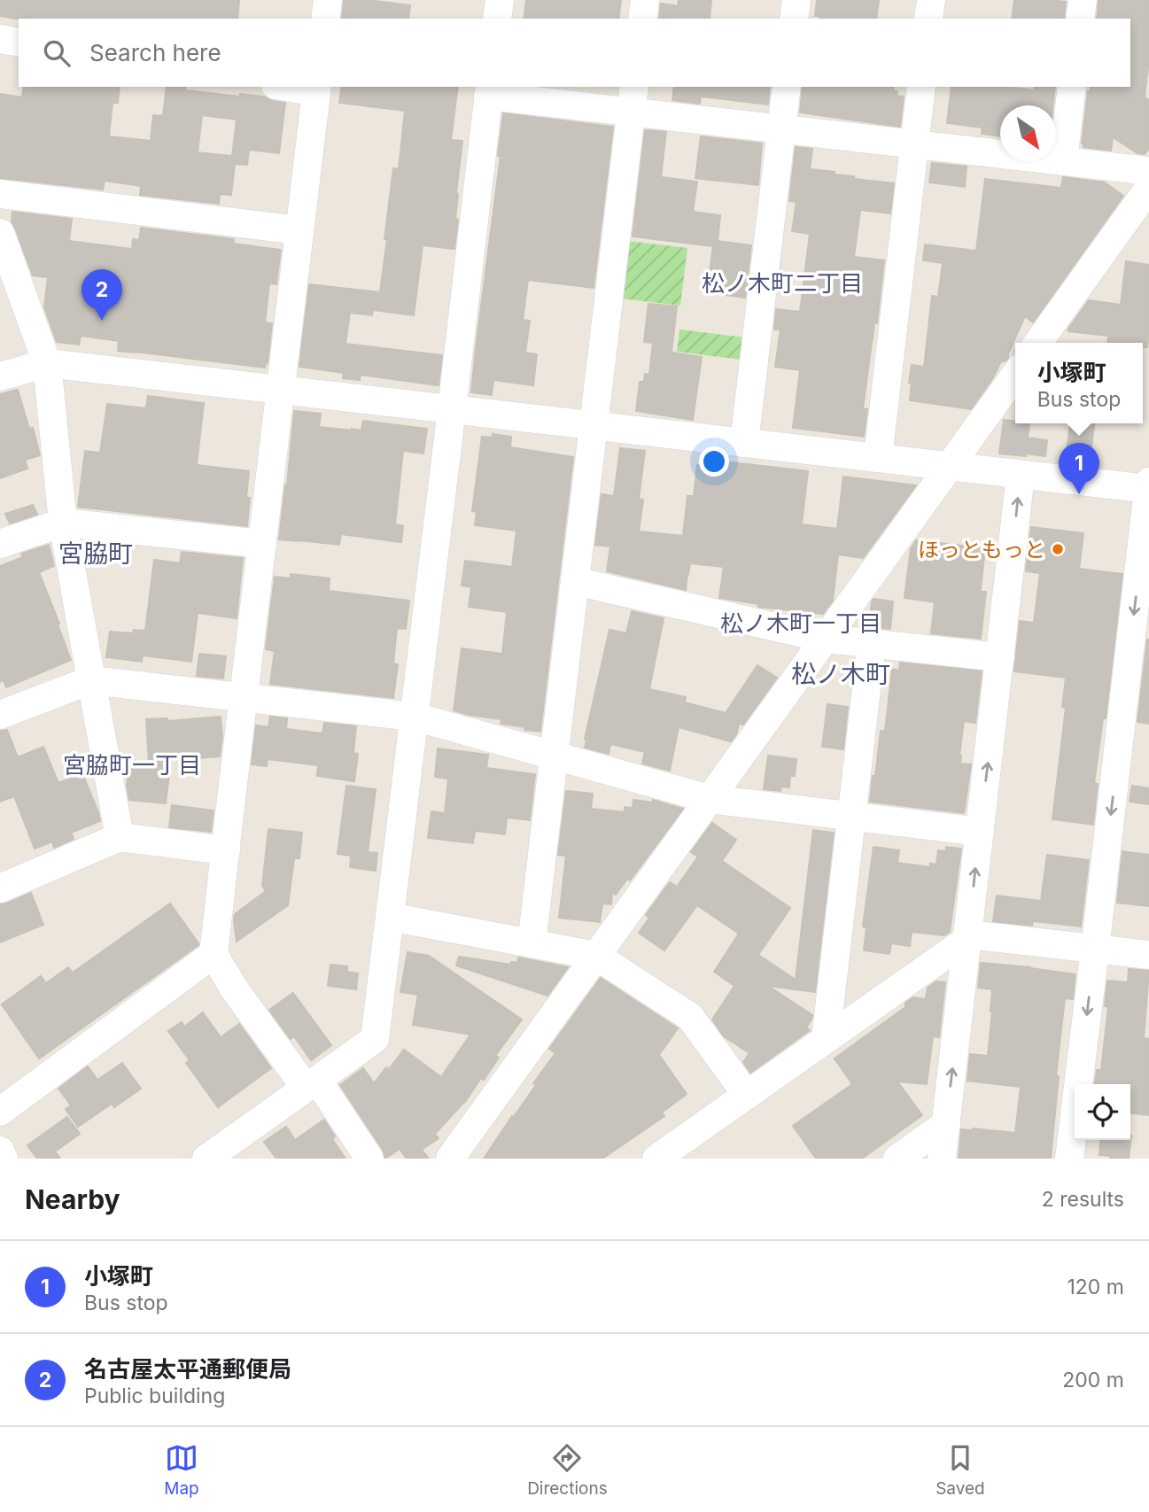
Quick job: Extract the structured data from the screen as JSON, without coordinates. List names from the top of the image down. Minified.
{"districts":["松ノ木町二丁目","宮脇町","松ノ木町一丁目","松ノ木町","宮脇町一丁目"],"places":["ほっともっと"],"north":"bottom right","page":{"search":"Search here","pins":["2","1"],"popup":["小塚町","Bus stop"],"heading":["Nearby","2 results"],"list":[{"mark":"1","name":"小塚町","note":"Bus stop","value":"120 m"},{"mark":"2","name":"名古屋太平通郵便局","note":"Public building","value":"200 m"}],"nav":["Map","Directions","Saved"]}}
